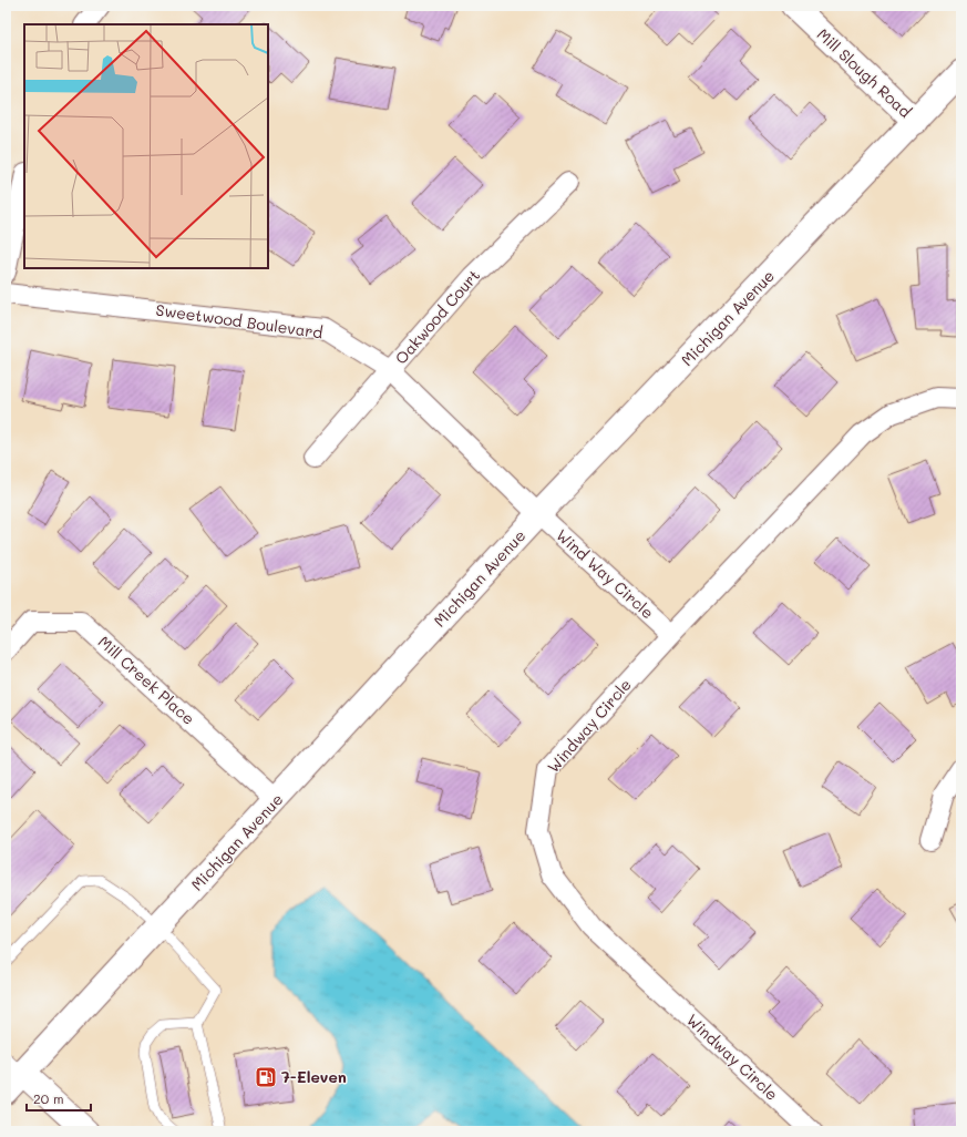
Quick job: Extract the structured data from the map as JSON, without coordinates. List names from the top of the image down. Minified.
{"streets":{"main road":["Mill Slough Road","Michigan Avenue"],"street":["Oakwood Court","Sweetwood Boulevard","Wind Way Circle","Mill Creek Place","Windway Circle"]},"crossings":[["Mill Slough Road","Michigan Avenue"],["Oakwood Court","Sweetwood Boulevard"],["Michigan Avenue","Sweetwood Boulevard"],["Michigan Avenue","Wind Way Circle"],["Michigan Avenue","Mill Creek Place"],["Sweetwood Boulevard","Wind Way Circle"],["Wind Way Circle","Windway Circle"]],"places":{"fuel station":["7-Eleven"]},"scale_bar":"20 m"}
